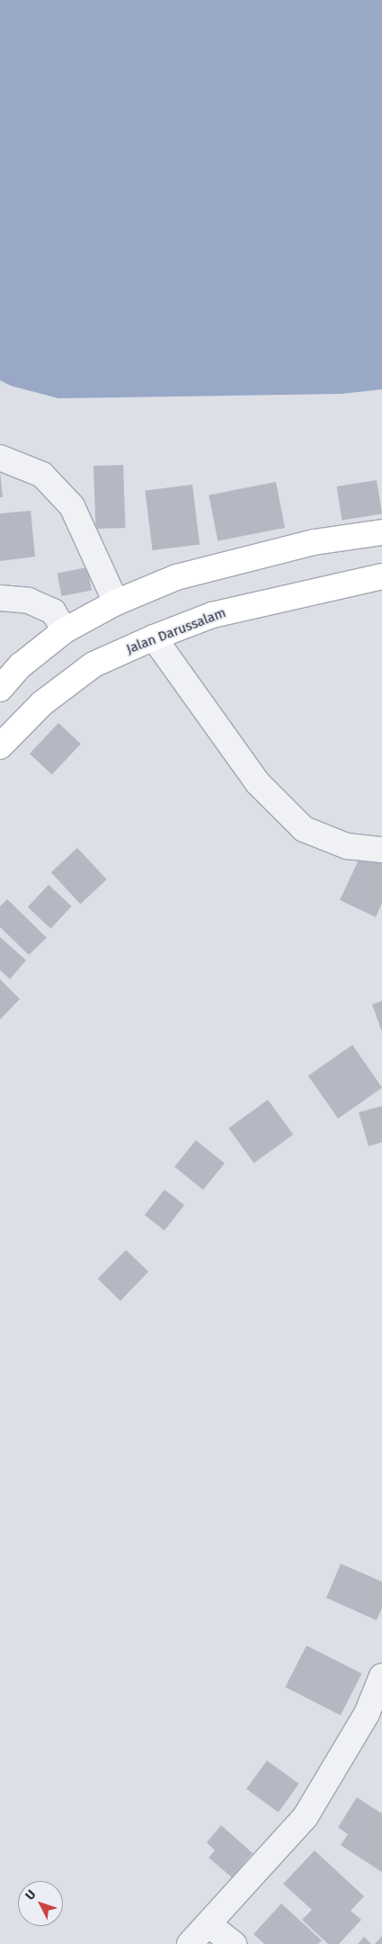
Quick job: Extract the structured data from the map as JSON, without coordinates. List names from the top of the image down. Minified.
{"streets":{"street":["Jalan Darussalam"]},"north":"top left"}
